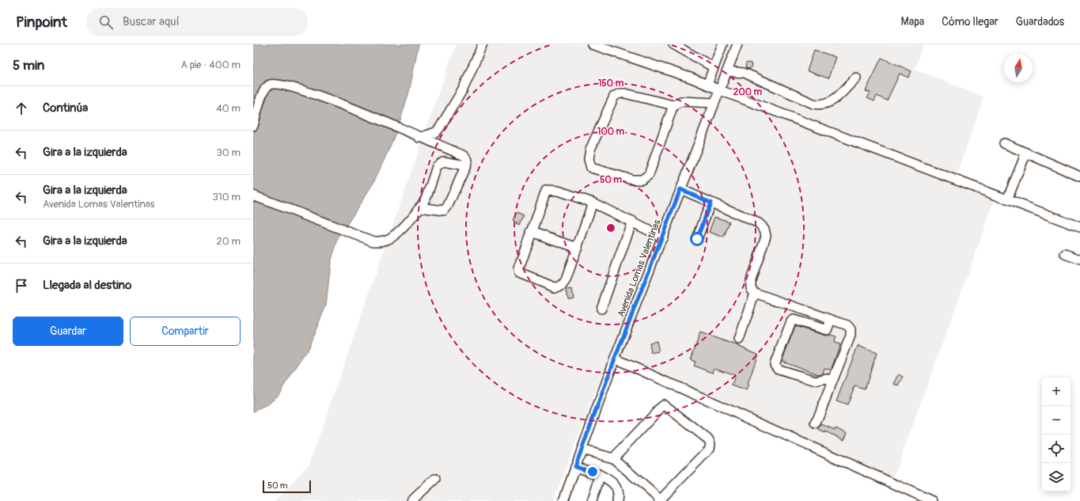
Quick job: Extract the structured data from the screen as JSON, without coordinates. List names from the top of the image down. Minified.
{"streets":{"street":["Avenida Lomas Valentinas"]},"scale_bar":"50 m","north":"top","page":{"header":"Pinpoint","search":"Buscar aquí","nav":["Mapa","Cómo llegar","Guardados"],"heading":["5 min","A pie · 400 m"],"list":[["Continúa","40 m"],["Gira a la izquierda","30 m"],["Gira a la izquierda","Avenida Lomas Valentinas","310 m"],["Gira a la izquierda","20 m"],"Llegada al destino"],"buttons":["Guardar","Compartir"],"map_buttons":["+","−"],"scale":"50 m"},"rings":["150 m","200 m","100 m","50 m"]}
